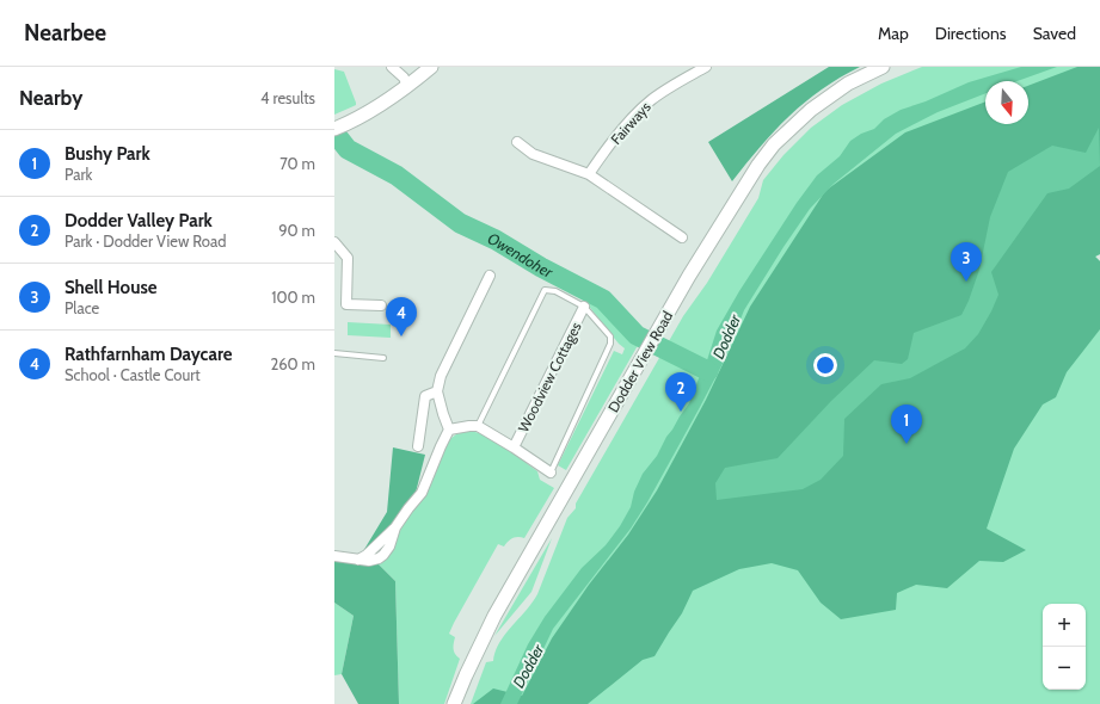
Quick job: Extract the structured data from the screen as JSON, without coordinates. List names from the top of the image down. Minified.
{"streets":{"main road":["Dodder View Road"],"street":["Fairways","Woodview Cottages"]},"water":["Owendoher","Dodder"],"north":"bottom","page":{"header":"Nearbee","nav":["Map","Directions","Saved"],"heading":["Nearby","4 results"],"list":[{"mark":"1","name":"Bushy Park","note":"Park","value":"70 m"},{"mark":"2","name":"Dodder Valley Park","note":"Park · Dodder View Road","value":"90 m"},{"mark":"3","name":"Shell House","note":"Place","value":"100 m"},{"mark":"4","name":"Rathfarnham Daycare","note":"School · Castle Court","value":"260 m"}],"pins":["3","4","2","1"],"map_buttons":["+","−"]}}
